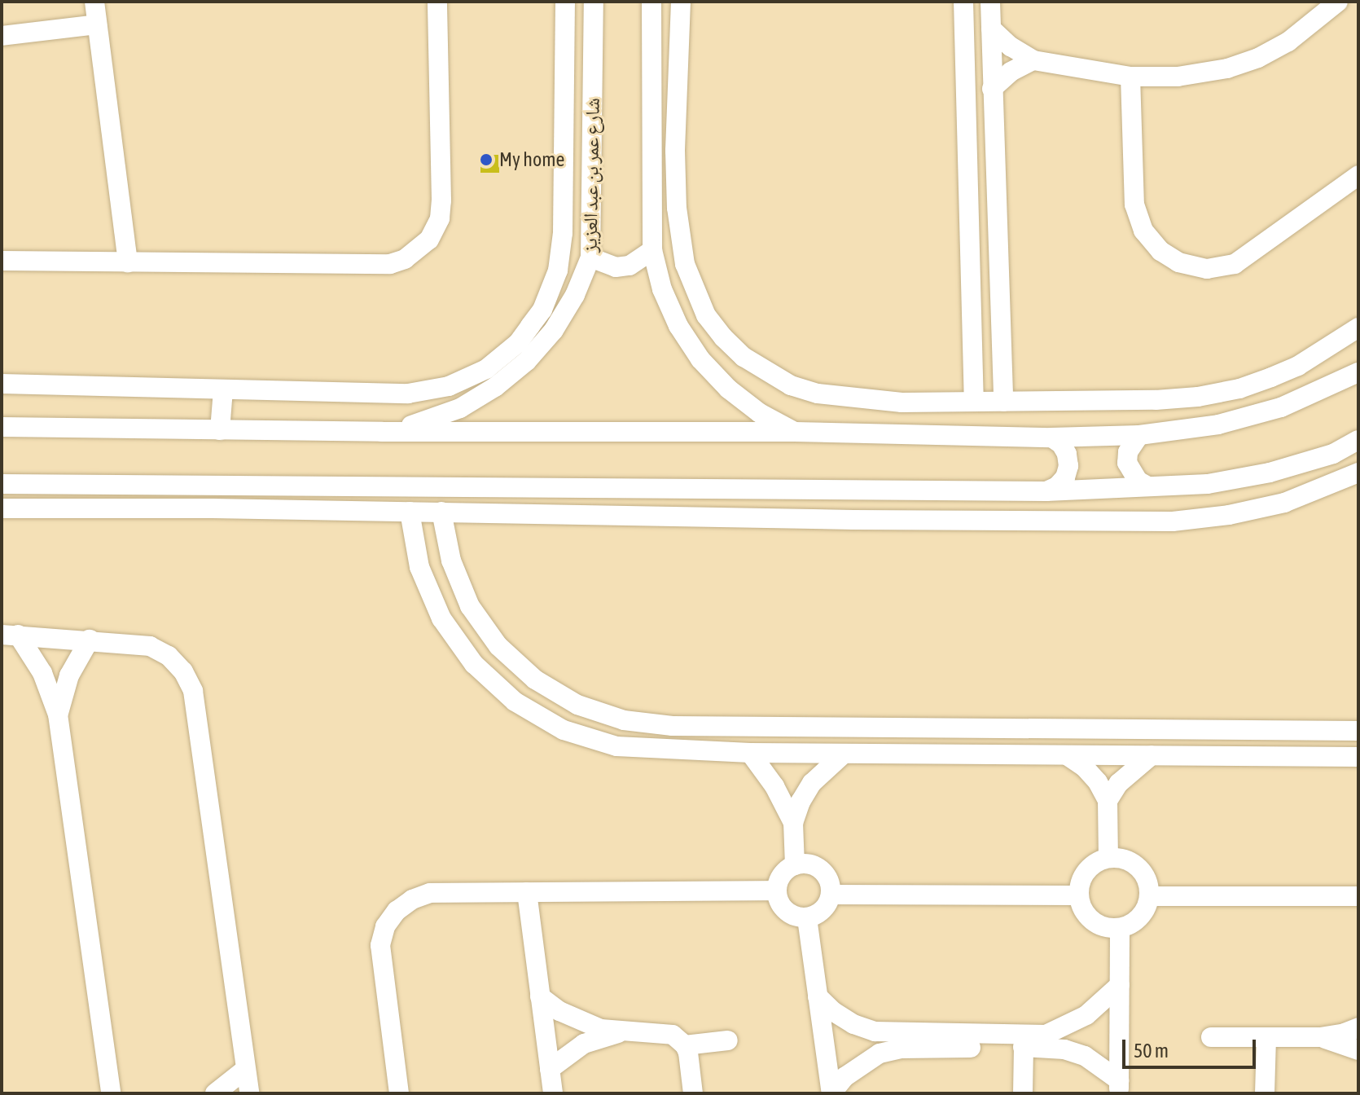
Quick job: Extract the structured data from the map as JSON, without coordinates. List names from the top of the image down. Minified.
{"streets":{"street":["شارع عمر بن عبد العزيز"]},"places":["My home"],"scale_bar":"50 m"}
